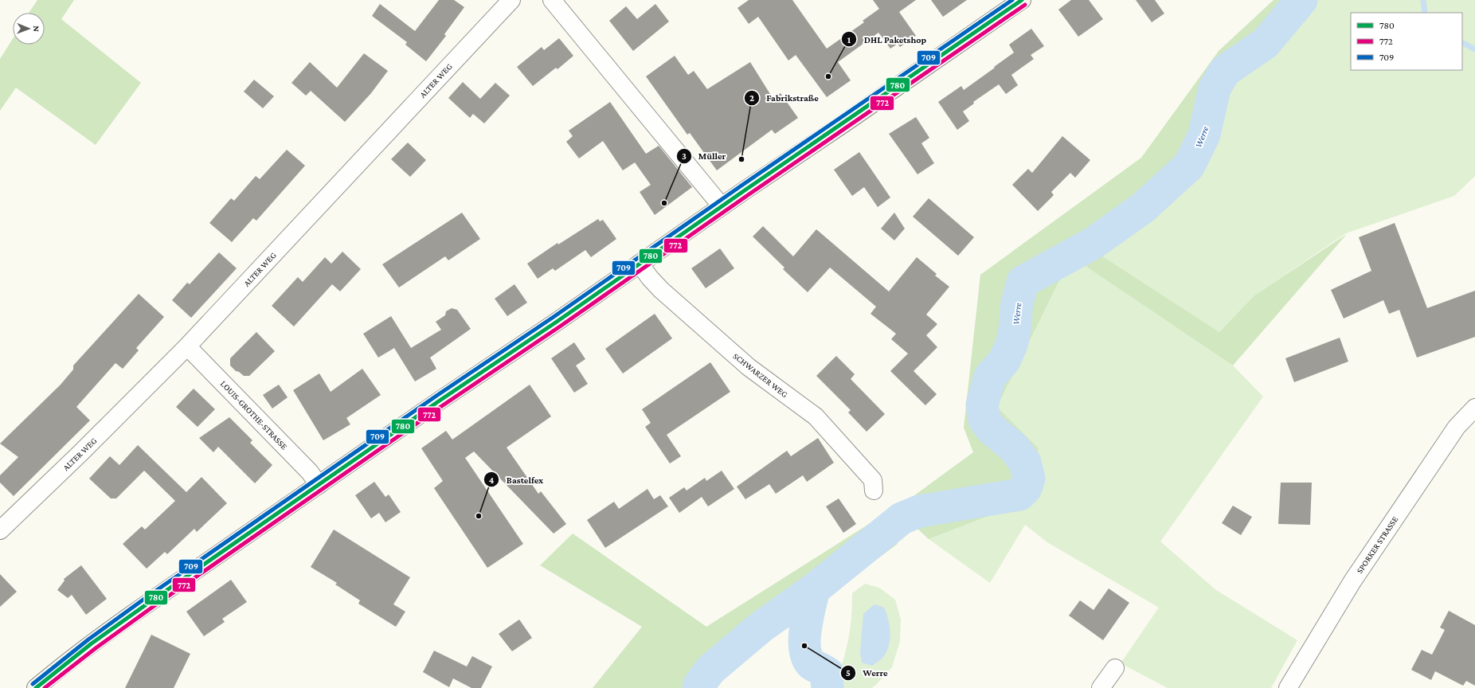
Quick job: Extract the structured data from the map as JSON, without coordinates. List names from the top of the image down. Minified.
{"streets":{"street":["ALTER WEG","SCHWARZER WEG","LOUIS-GROTHE-STRASSE","SPORKER STRASSE"]},"crossings":[["ALTER WEG","LOUIS-GROTHE-STRASSE"]],"water":["Werre"],"places":["DHL Paketshop","Fabrikstraße","Müller","Bastelfex","Werre"],"lines":["transit line 780","transit line 709","transit line 772"],"legend":["780","772","709"],"north":"right"}
